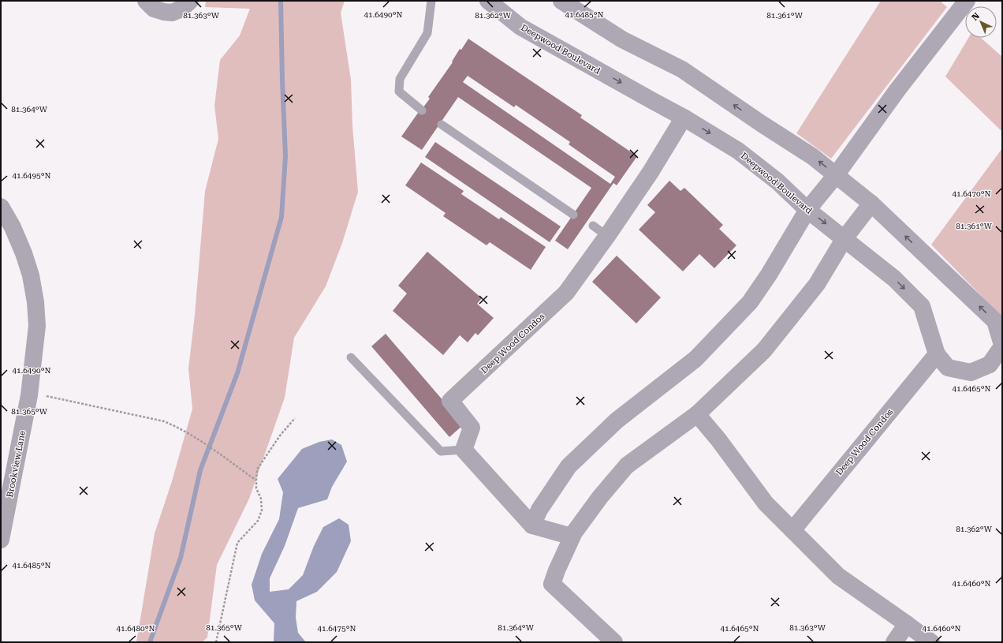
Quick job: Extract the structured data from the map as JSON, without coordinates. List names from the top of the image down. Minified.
{"streets":{"street":["Deepwood Boulevard","Deep Wood Condos","Brookview Lane"]},"crossings":[["Deepwood Boulevard","Deep Wood Condos"]],"north":"top left","coordinates":["41.6490°N","41.6485°N","81.363°W","81.362°W","81.361°W","81.364°W","41.6495°N","41.6470°N","41.6465°N","81.365°W","41.6460°N","41.6480°N","41.6475°N"]}
